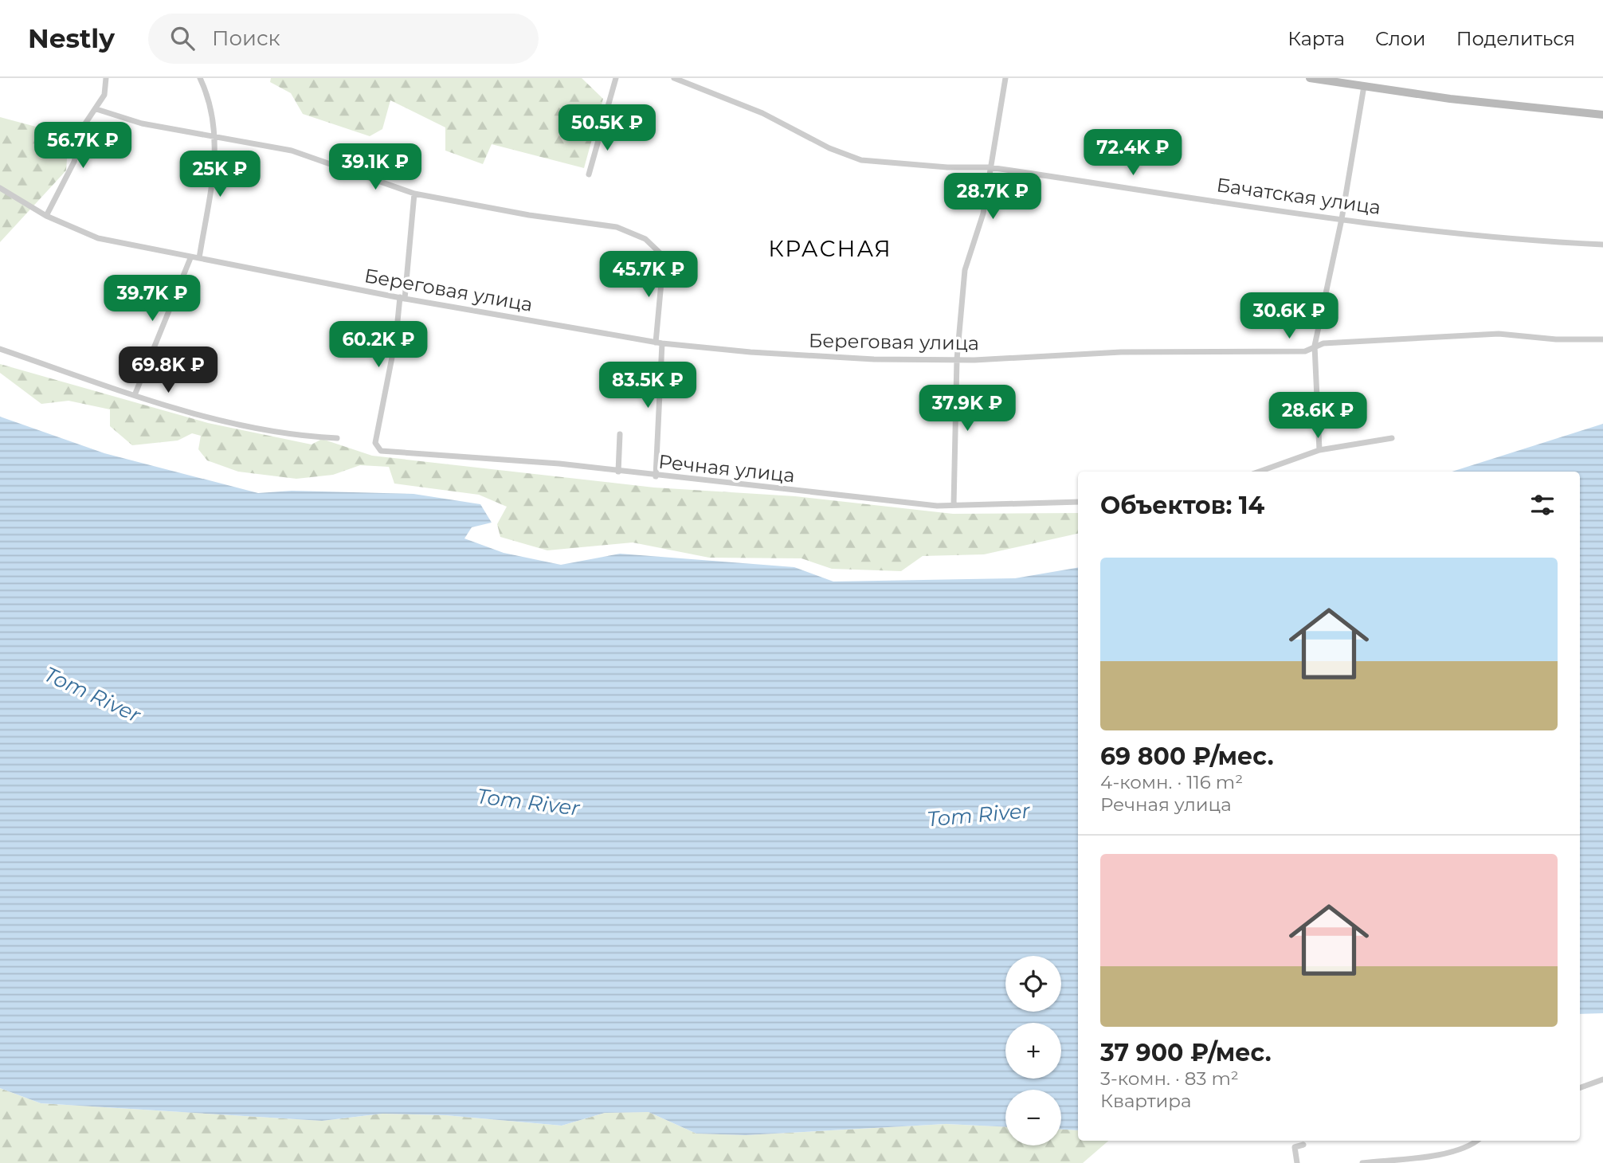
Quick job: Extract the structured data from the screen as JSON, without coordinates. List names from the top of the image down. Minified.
{"streets":{"street":["Бачатская улица","Береговая улица","Речная улица"]},"crossings":[["Береговая улица","Речная улица"]],"districts":["КРАСНАЯ"],"water":["Tom River"],"page":{"header":"Nestly","search":"Поиск","nav":["Карта","Слои","Поделиться"],"price":["50.5K ₽","56.7K ₽","72.4K ₽","39.1K ₽","25K ₽","28.7K ₽","45.7K ₽","39.7K ₽","30.6K ₽","60.2K ₽","69.8K ₽","83.5K ₽","37.9K ₽","28.6K ₽"],"heading":"Объектов: 14","list":[{"name":"69 800 ₽/мес.","note":"4-комн. · 116 m² · Речная улица"},{"name":"37 900 ₽/мес.","note":"3-комн. · 83 m² · Квартира"}],"map_buttons":["+","−"]}}
